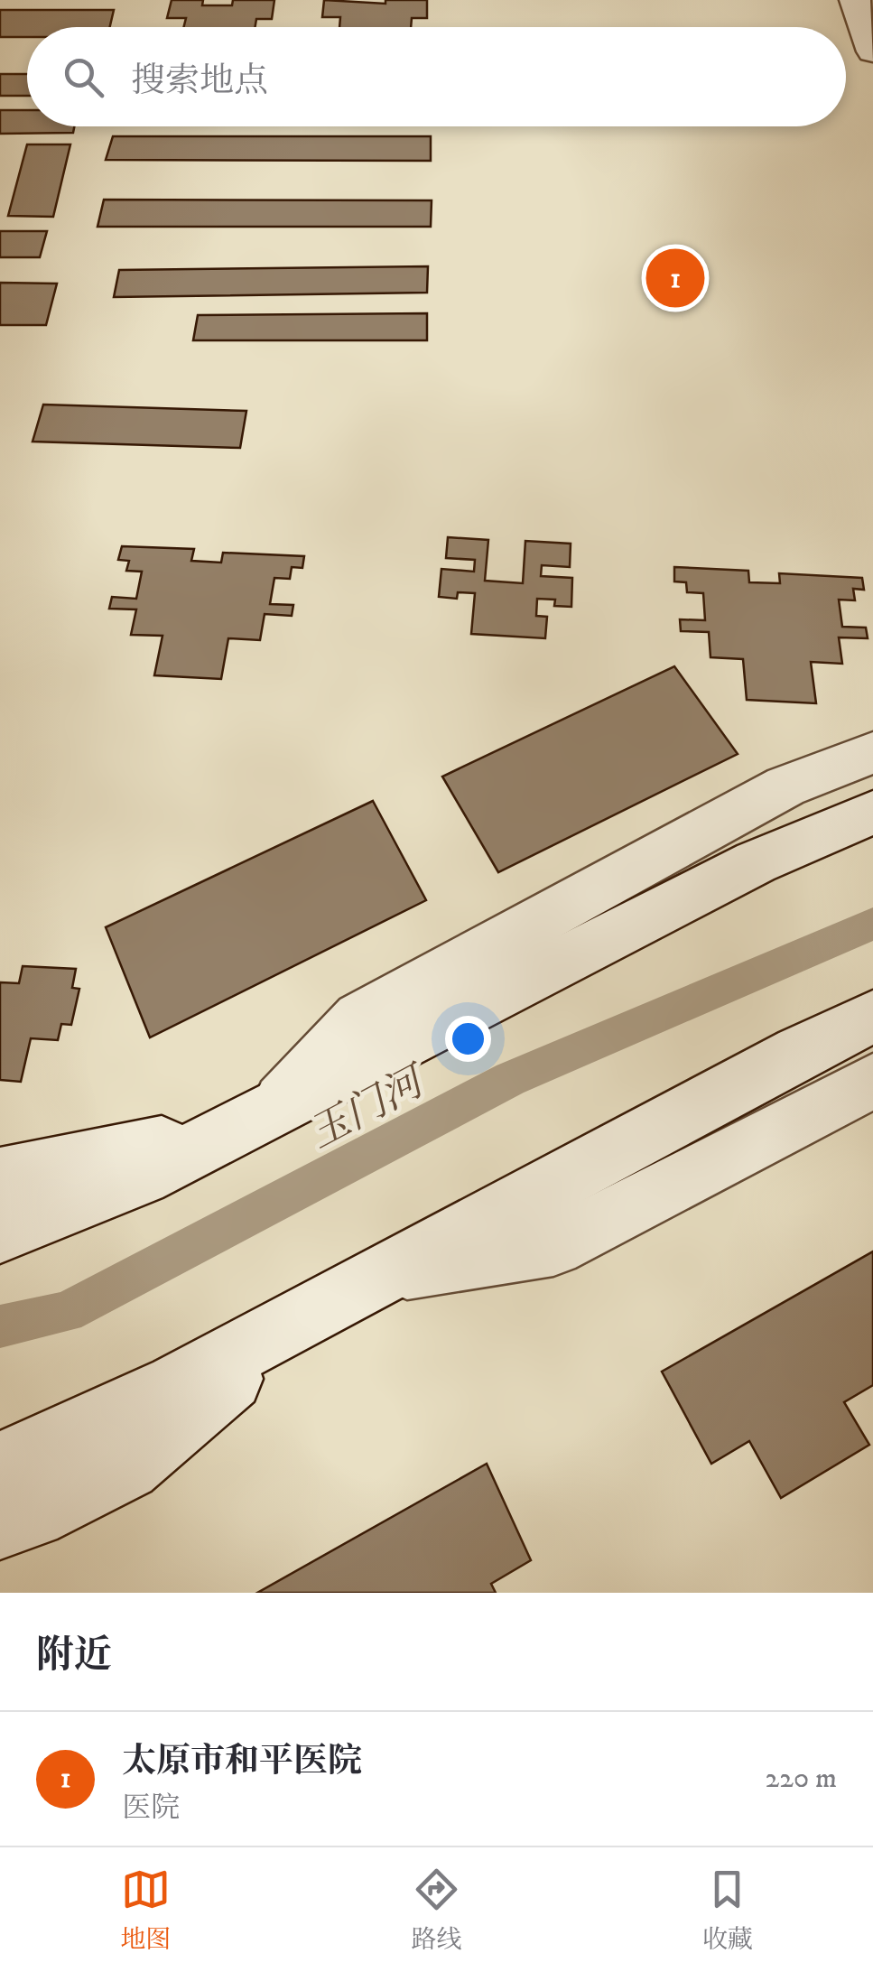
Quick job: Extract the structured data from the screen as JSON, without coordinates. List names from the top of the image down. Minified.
{"water":["玉门河"],"page":{"search":"搜索地点","pins":"1","heading":"附近","list":[{"mark":"1","name":"太原市和平医院","note":"医院","value":"220 m"}],"nav":["地图","路线","收藏"]}}
